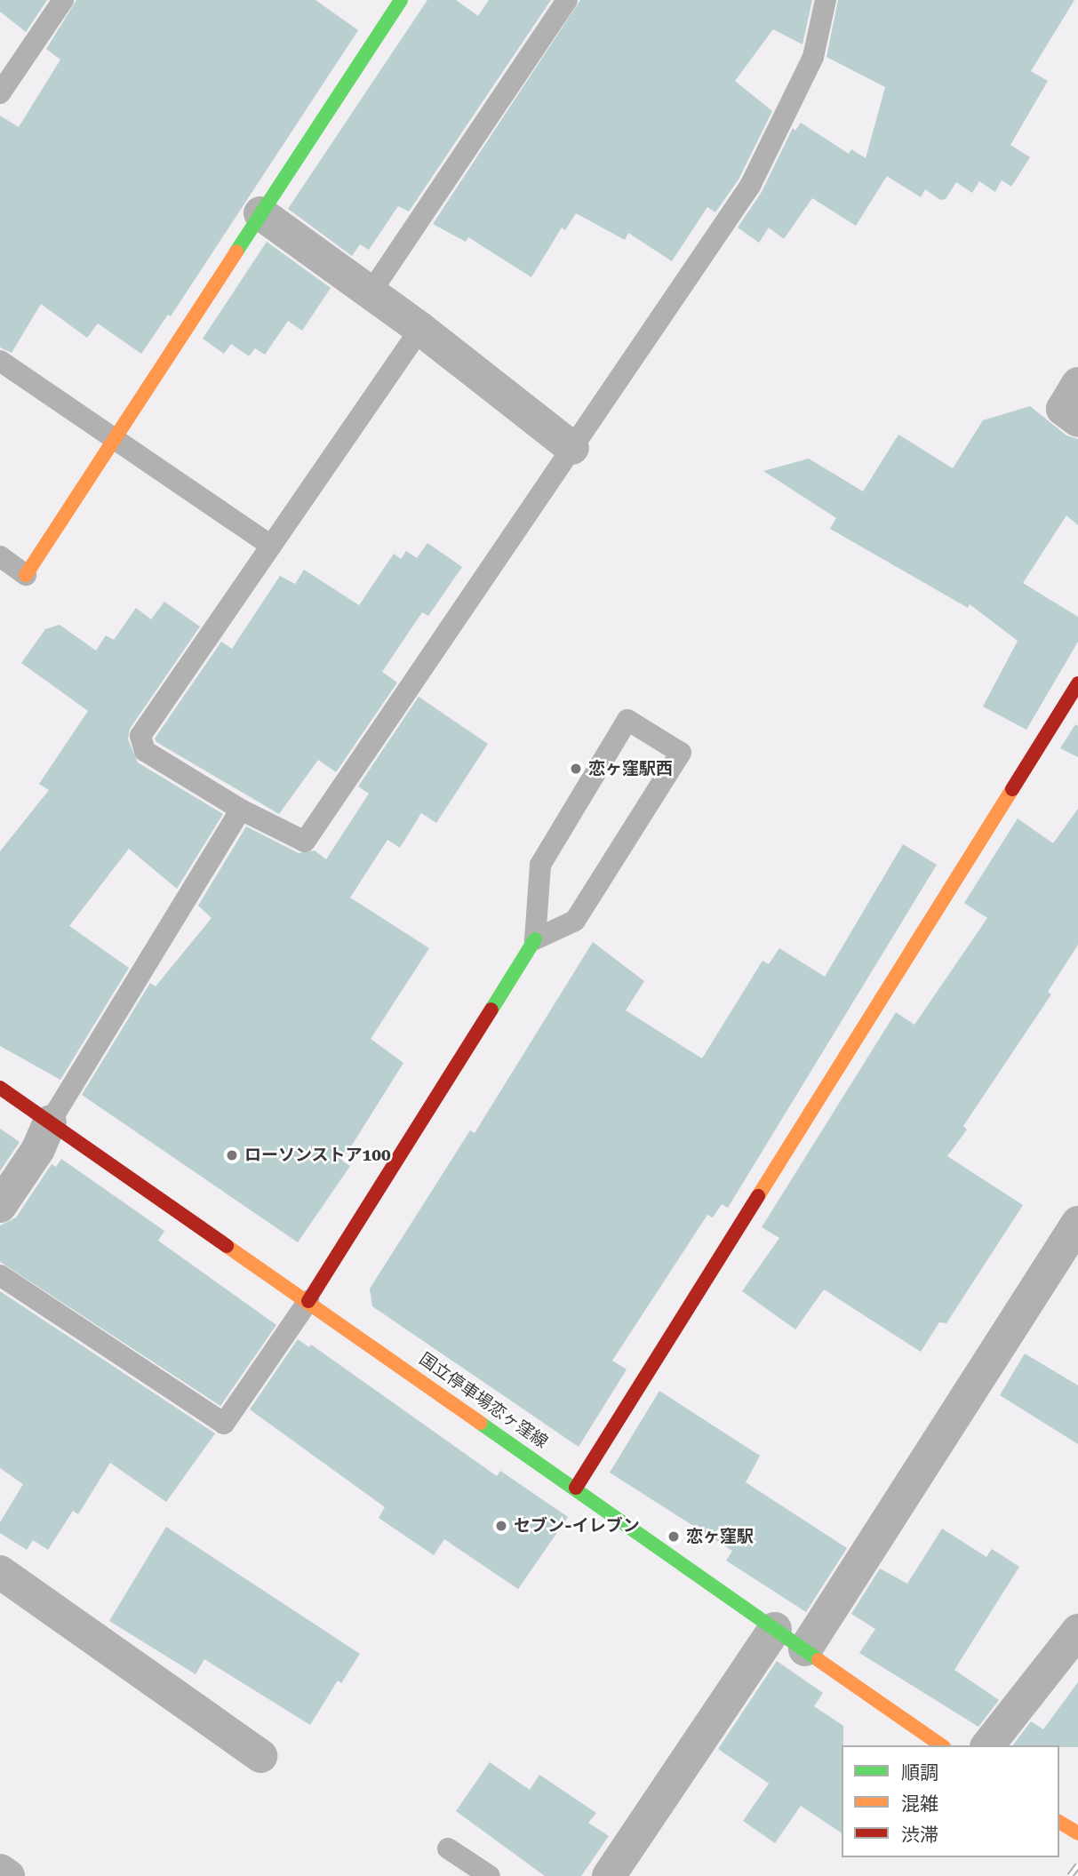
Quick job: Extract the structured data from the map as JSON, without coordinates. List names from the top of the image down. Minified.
{"streets":{"street":["国立停車場恋ヶ窪線"]},"places":["恋ヶ窪駅西","ローソンストア100","セブン-イレブン","恋ヶ窪駅"],"legend":["順調","混雑","渋滞"]}
